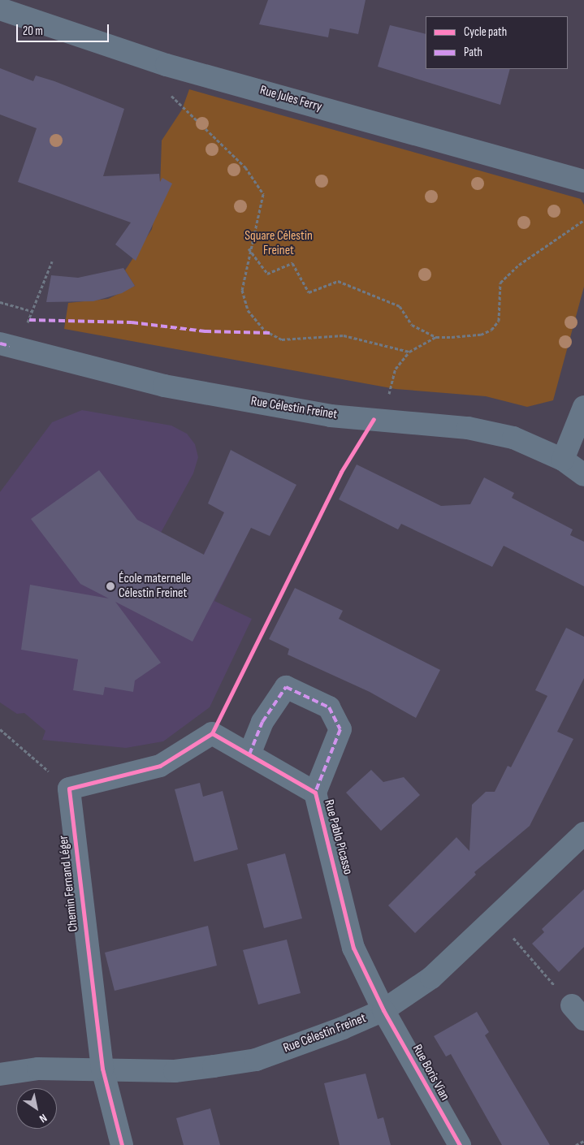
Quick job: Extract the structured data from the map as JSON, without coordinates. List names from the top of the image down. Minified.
{"streets":{"street":["Rue Jules Ferry","Rue Célestin Freinet","Rue Pablo Picasso","Chemin Fernand Léger","Rue Boris Vian"]},"crossings":[["Rue Célestin Freinet","Rue Pablo Picasso"],["Rue Célestin Freinet","Chemin Fernand Léger"],["Rue Célestin Freinet","Rue Boris Vian"],["Rue Pablo Picasso","Chemin Fernand Léger"],["Rue Pablo Picasso","Rue Boris Vian"]],"parks":["Square Célestin Freinet"],"places":["École maternelle Célestin Freinet"],"legend":["Cycle path","Path"],"scale_bar":"20 m","north":"bottom right"}
